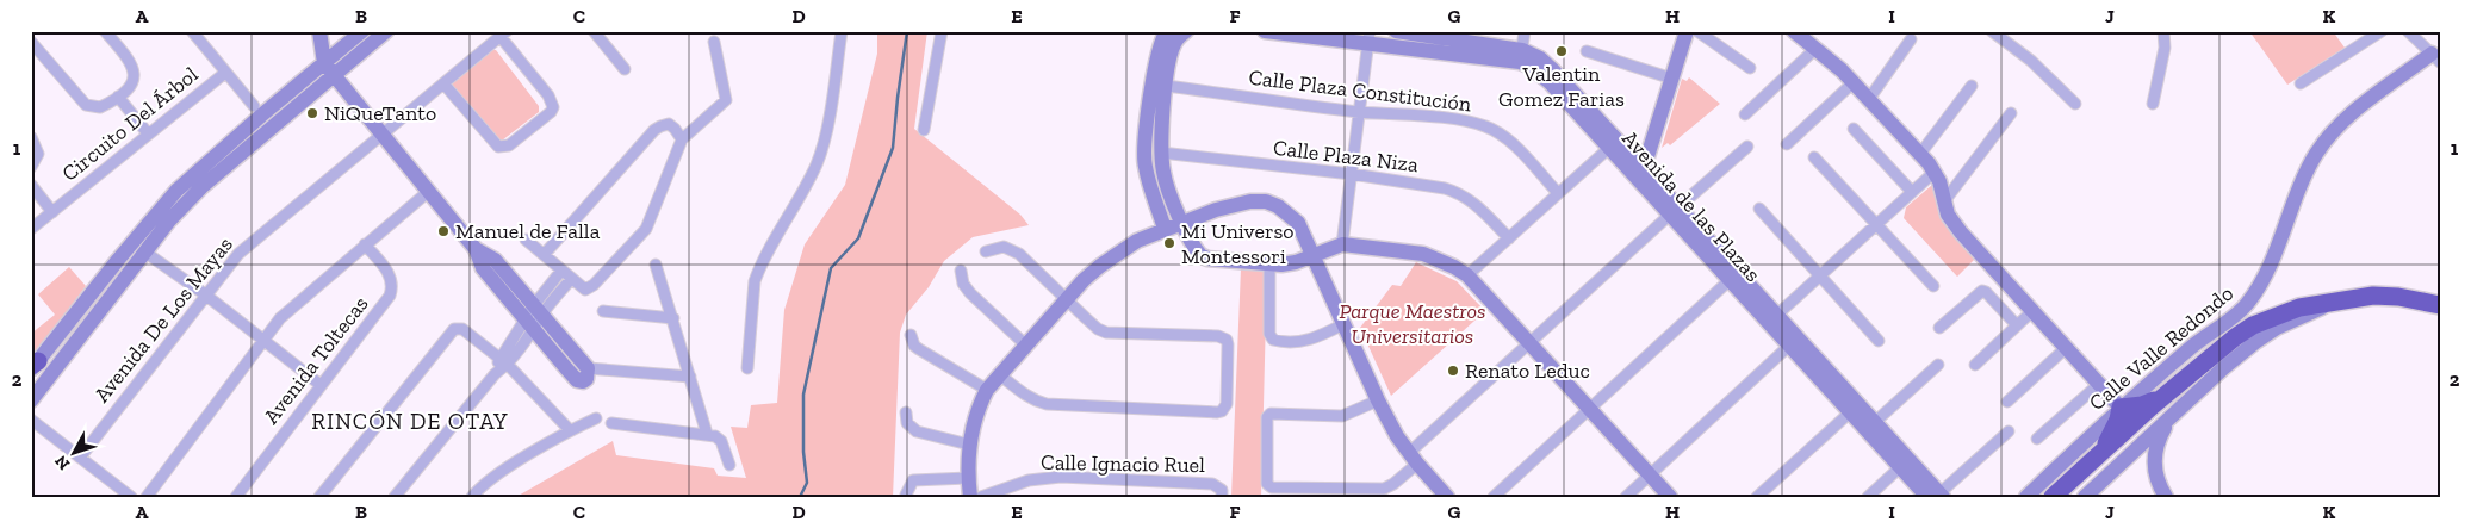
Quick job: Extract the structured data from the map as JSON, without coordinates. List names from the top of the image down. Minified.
{"streets":{"street":["Calle Plaza Constitución","Circuito Del Árbol","Calle Plaza Niza","Avenida de las Plazas","Avenida De Los Mayas","Calle Valle Redondo","Avenida Toltecas","Calle Ignacio Ruel"]},"districts":["RINCÓN DE OTAY"],"parks":["Parque Maestros Universitarios"],"places":["Valentin Gomez Farias","NiQueTanto","Manuel de Falla","Mi Universo Montessori","Renato Leduc"],"north":"bottom left","grid":{"columns":["A","B","C","D","E","F","G","H","I","J","K"],"rows":["1","2"]}}
